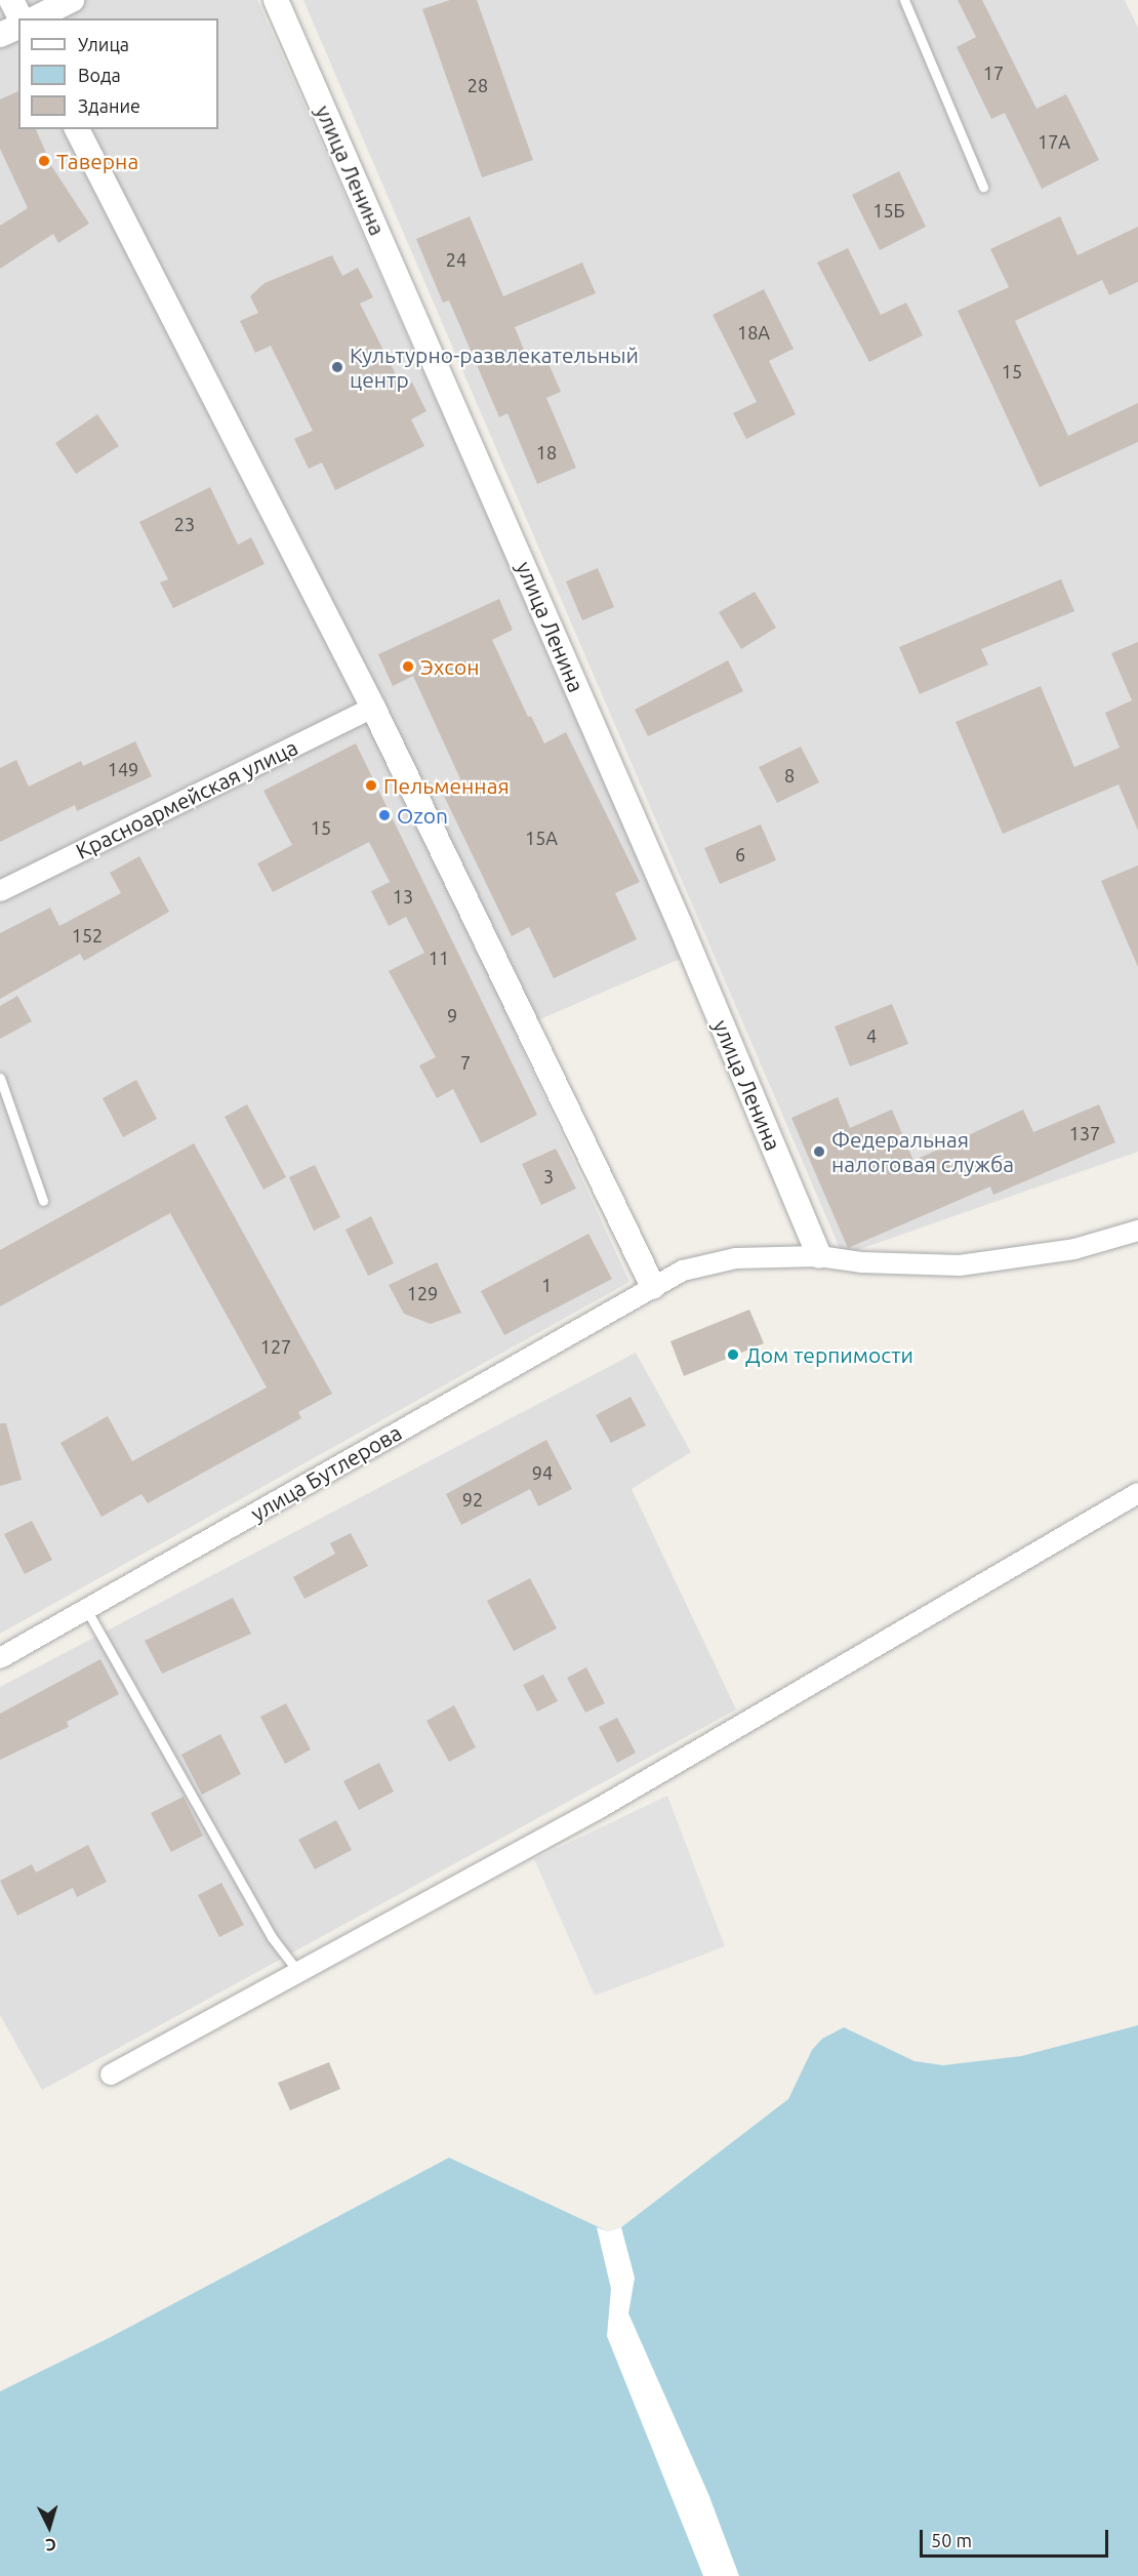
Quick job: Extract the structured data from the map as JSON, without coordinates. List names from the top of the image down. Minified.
{"streets":{"street":["улица Ленина","Красноармейская улица","улица Бутлерова"]},"crossings":[["улица Ленина","улица Бутлерова"]],"places":["Таверна","Культурно-развлекательный центр","Эхсон","Пельменная","Ozon","Федеральная налоговая служба","Дом терпимости"],"house_numbers":["17","28","17А","15Б","24","18А","15","18","23","149","8","15","15А","6","13","152","11","9","4","7","137","3","1","129","127","94","92"],"legend":["Улица","Вода","Здание"],"scale_bar":"50 m","north":"bottom"}
